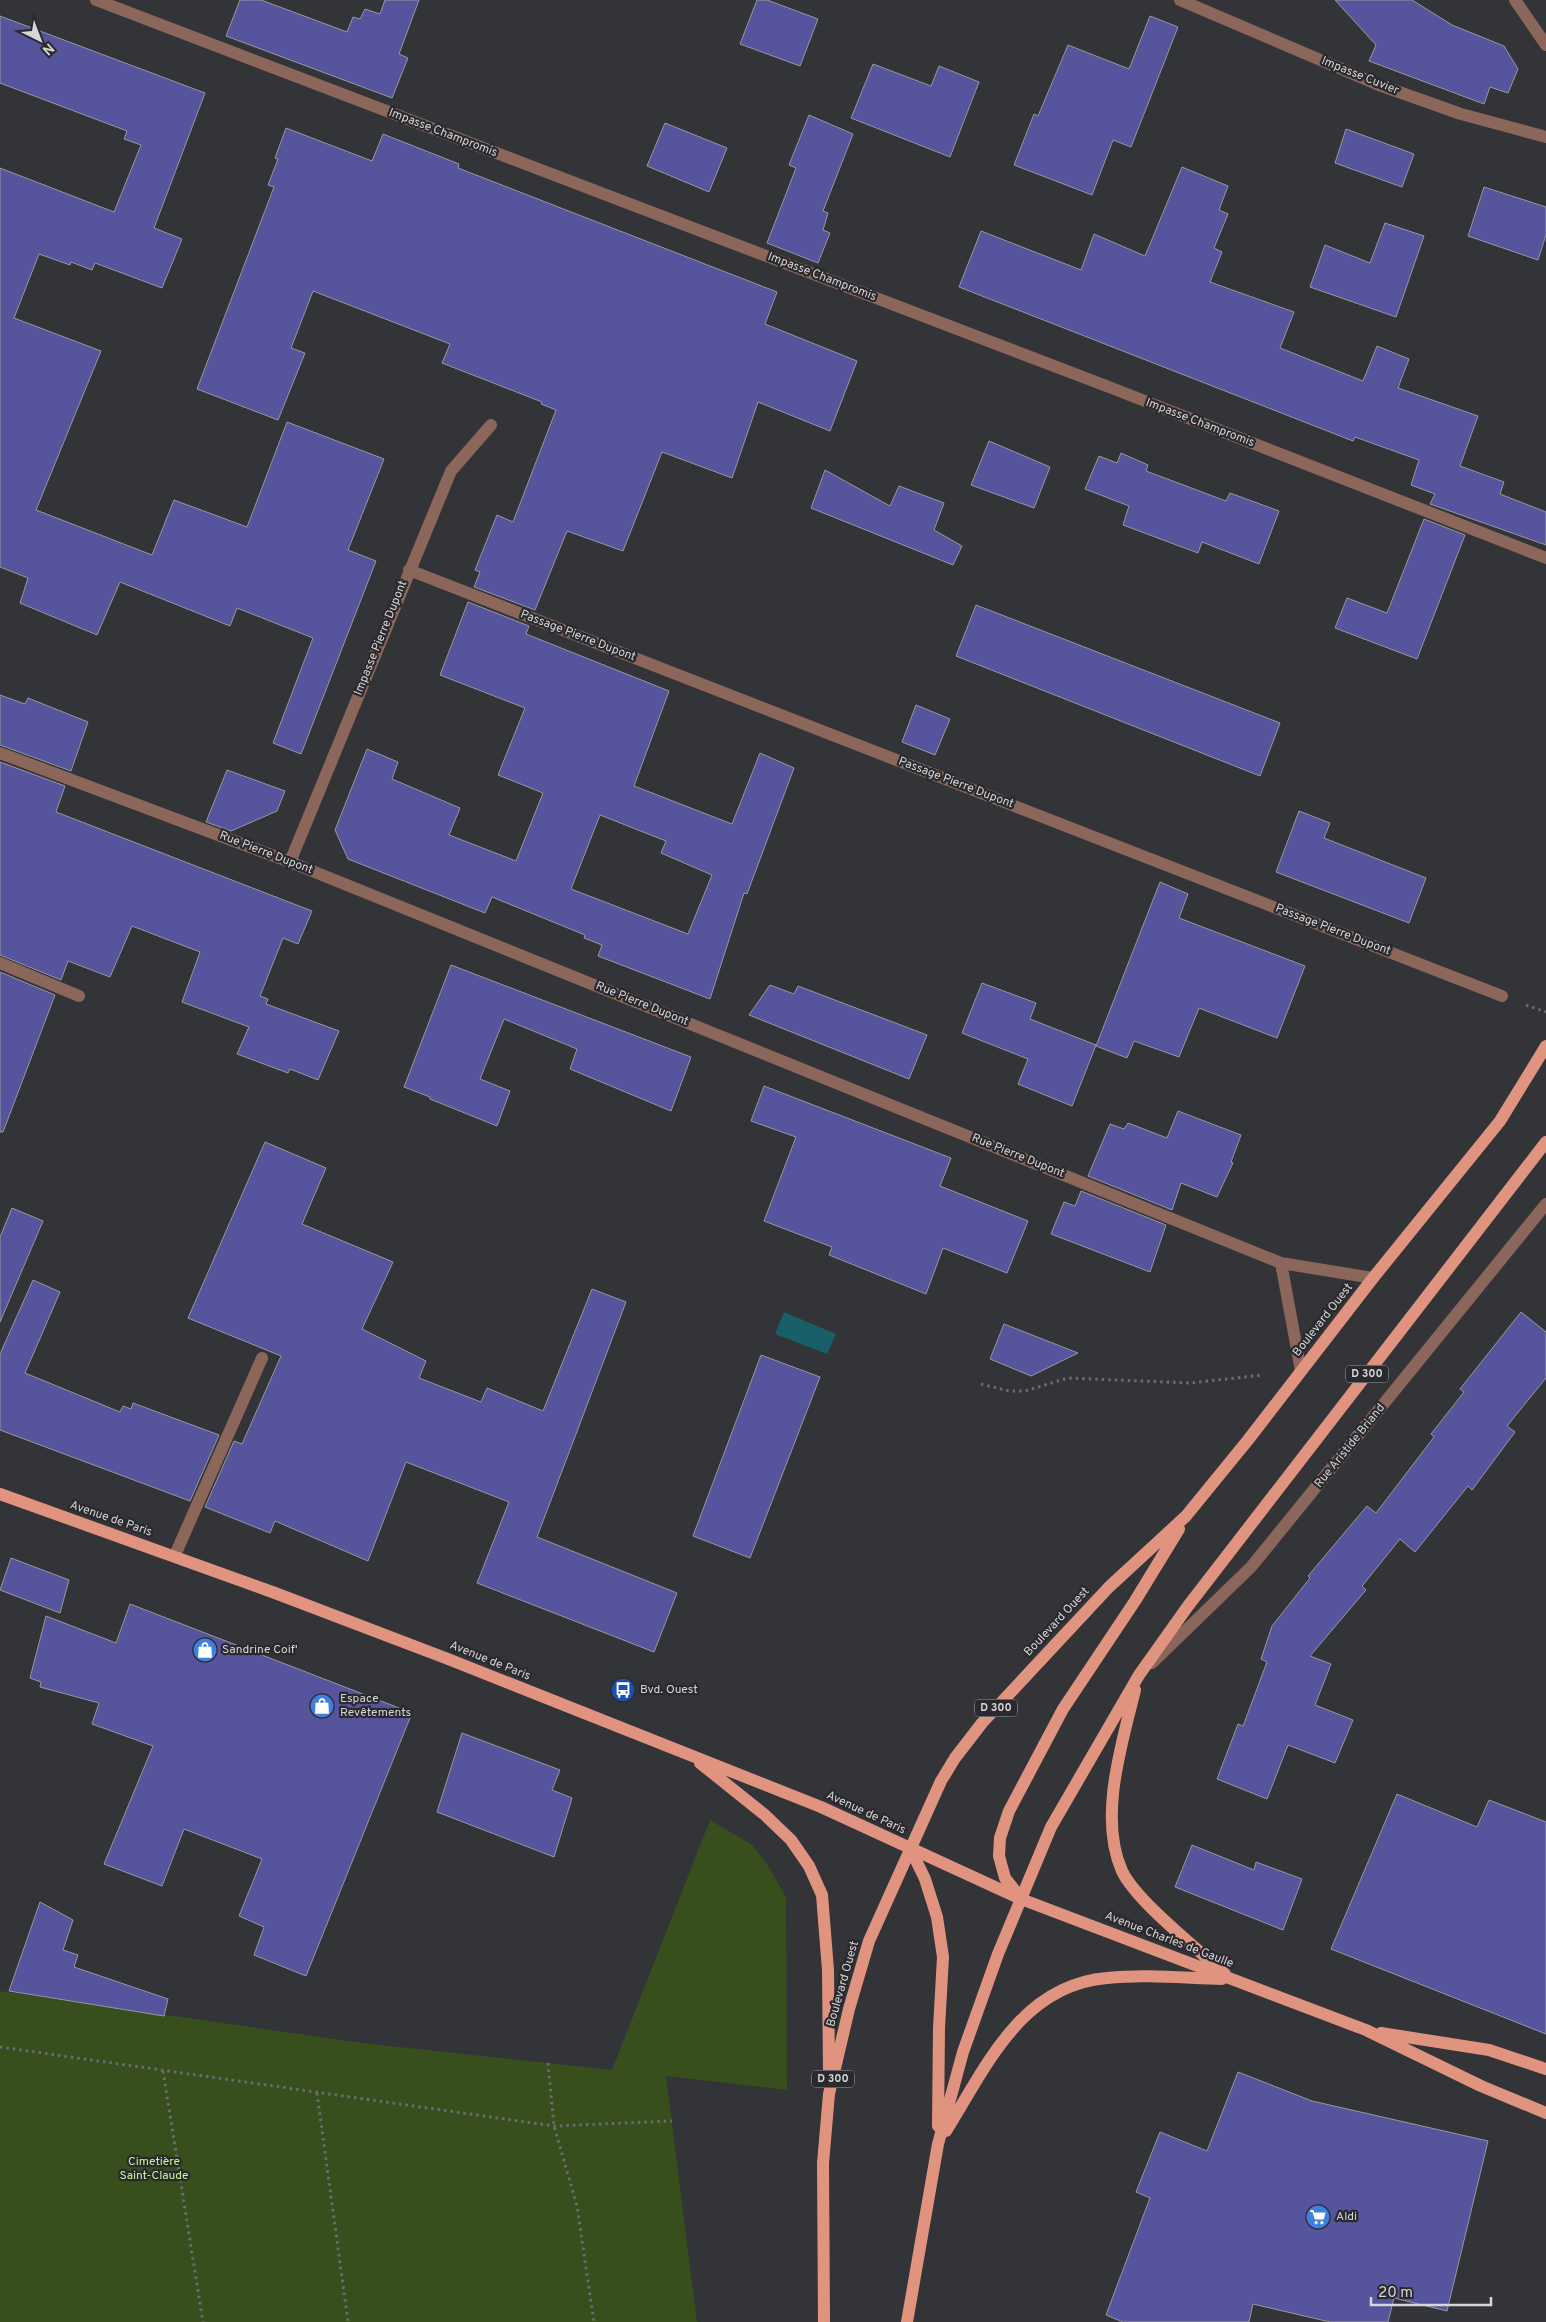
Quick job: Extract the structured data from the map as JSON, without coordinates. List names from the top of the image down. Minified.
{"streets":{"main road":["Boulevard Ouest","D 300","Avenue de Paris","Avenue Charles de Gaulle"],"street":["Impasse Cuvier","Impasse Champromis","Passage Pierre Dupont","Impasse Pierre Dupont","Rue Pierre Dupont","Rue Aristide Briand"]},"crossings":[["Passage Pierre Dupont","Impasse Pierre Dupont"],["Impasse Pierre Dupont","Rue Pierre Dupont"],["Rue Pierre Dupont","Boulevard Ouest"],["Boulevard Ouest","Avenue de Paris"],["D 300","Rue Aristide Briand"],["Avenue de Paris","Avenue Charles de Gaulle"]],"parks":["Cimetière Saint-Claude"],"places":{"shop":["Sandrine Coif'","Espace Revêtements"],"bus stop":["Bvd. Ouest"],"supermarket":["Aldi"]},"scale_bar":"20 m","north":"bottom right"}
